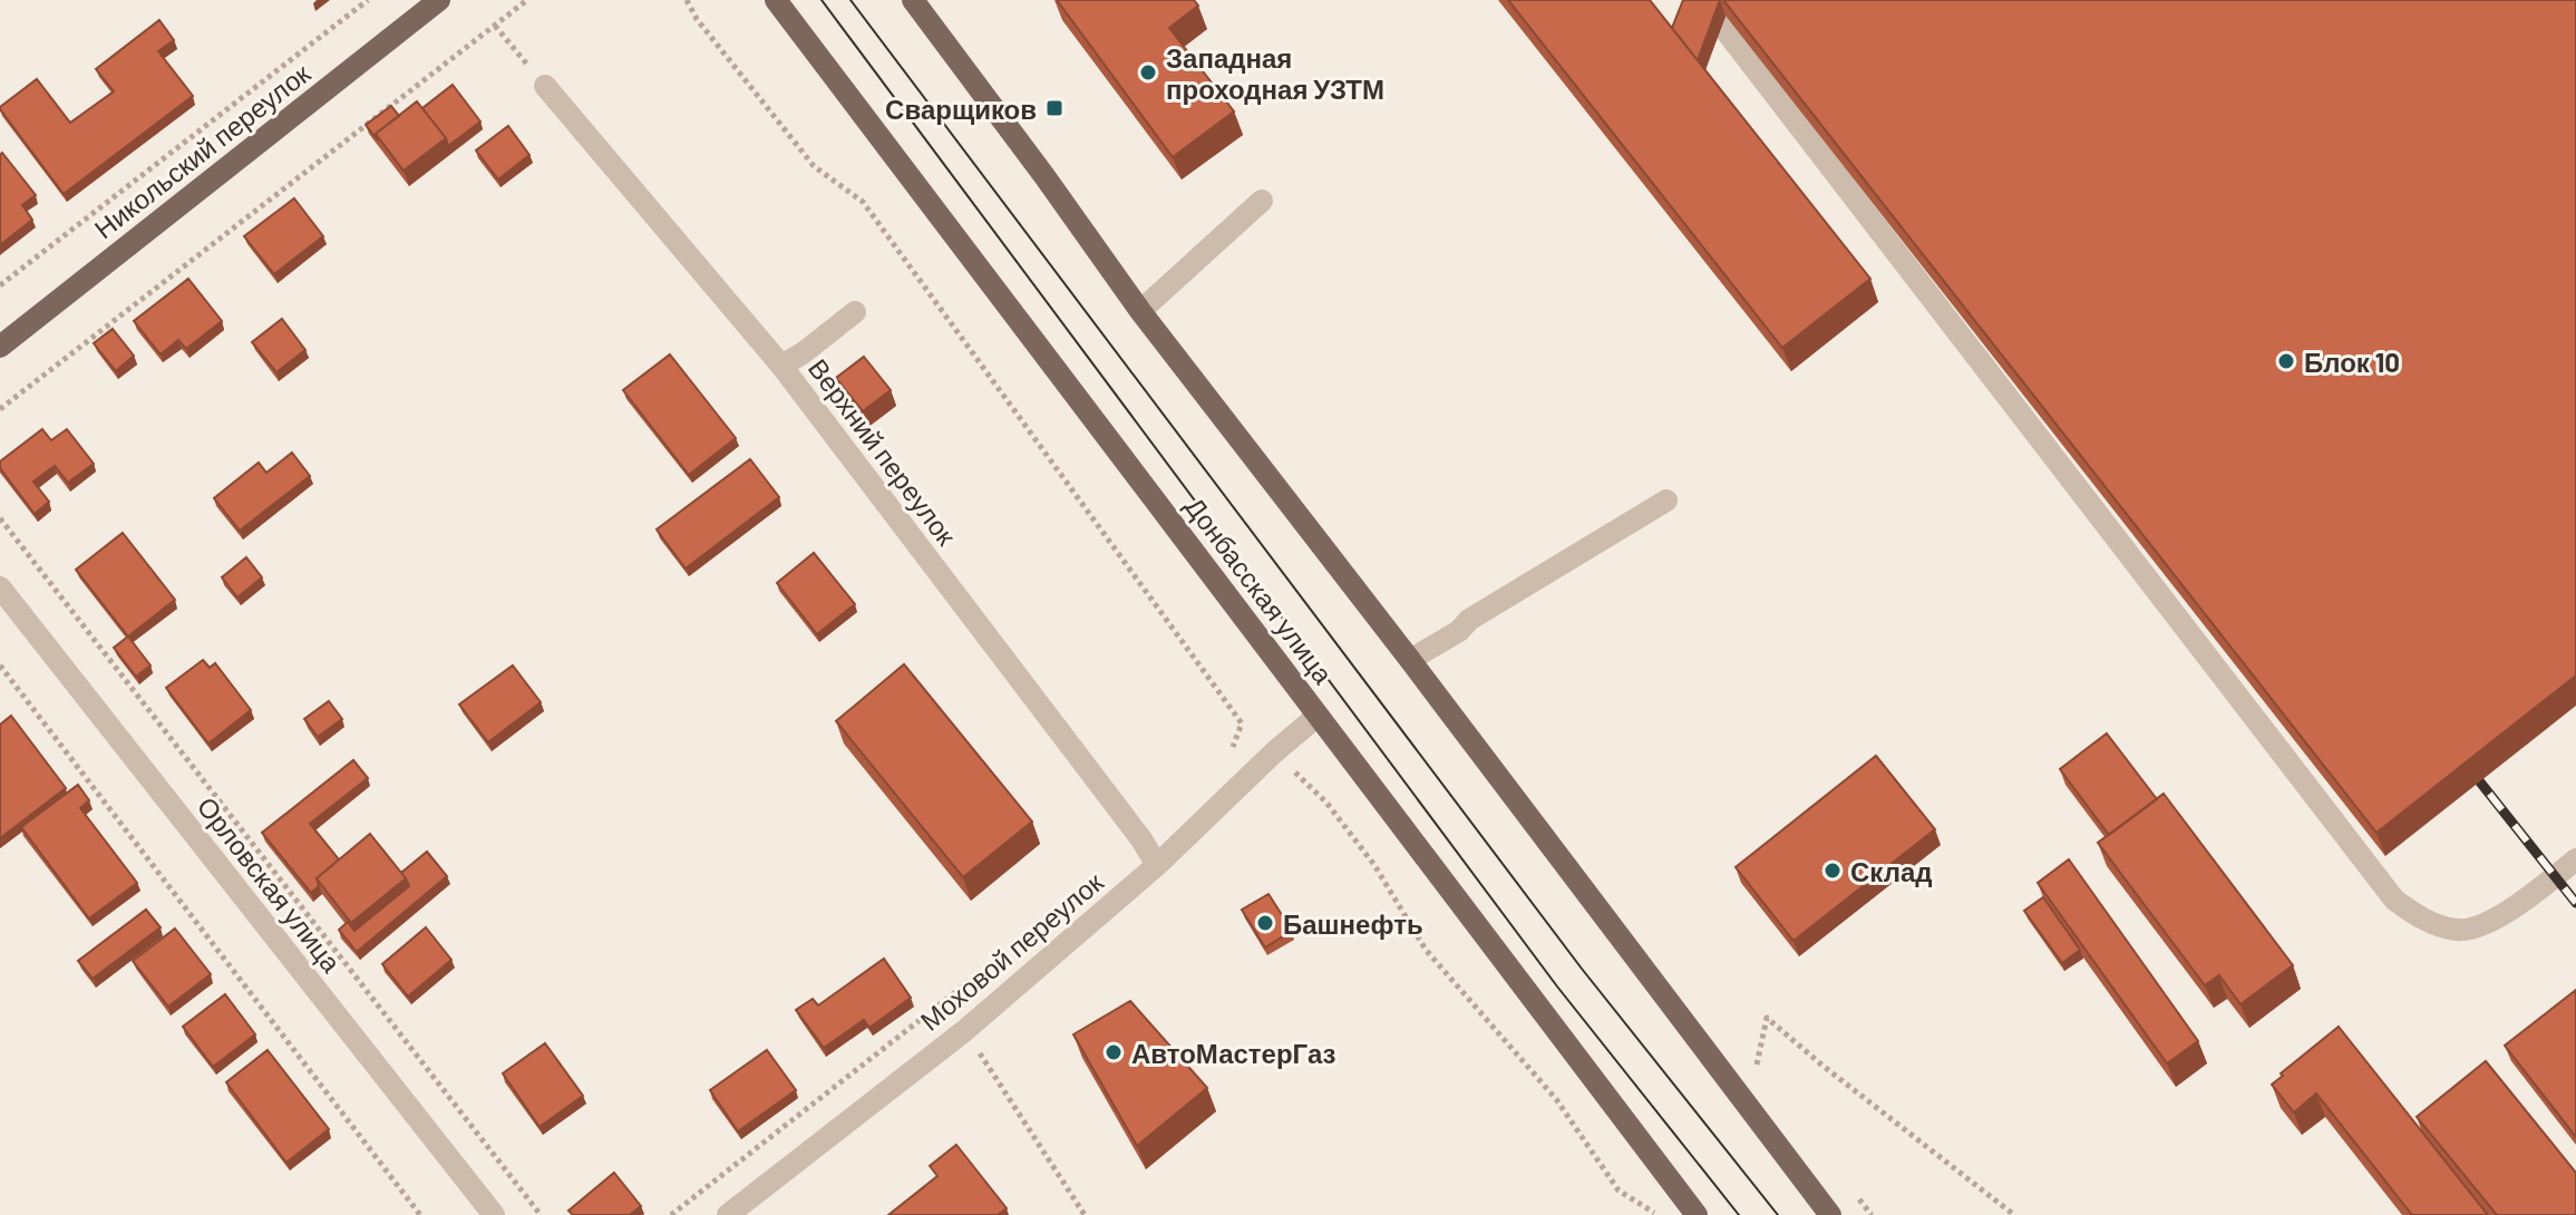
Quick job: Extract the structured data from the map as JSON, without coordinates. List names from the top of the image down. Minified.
{"streets":{"main road":["Никольский переулок","Донбасская улица"],"street":["Верхний переулок","Орловская улица","Моховой переулок"]},"crossings":[["Верхний переулок","Моховой переулок"],["Донбасская улица","Моховой переулок"]],"places":{"other":["Западная проходная УЗТМ","Блок 10","Склад","Башнефть","АвтоМастерГаз"],"transit":["Сварщиков"]}}
